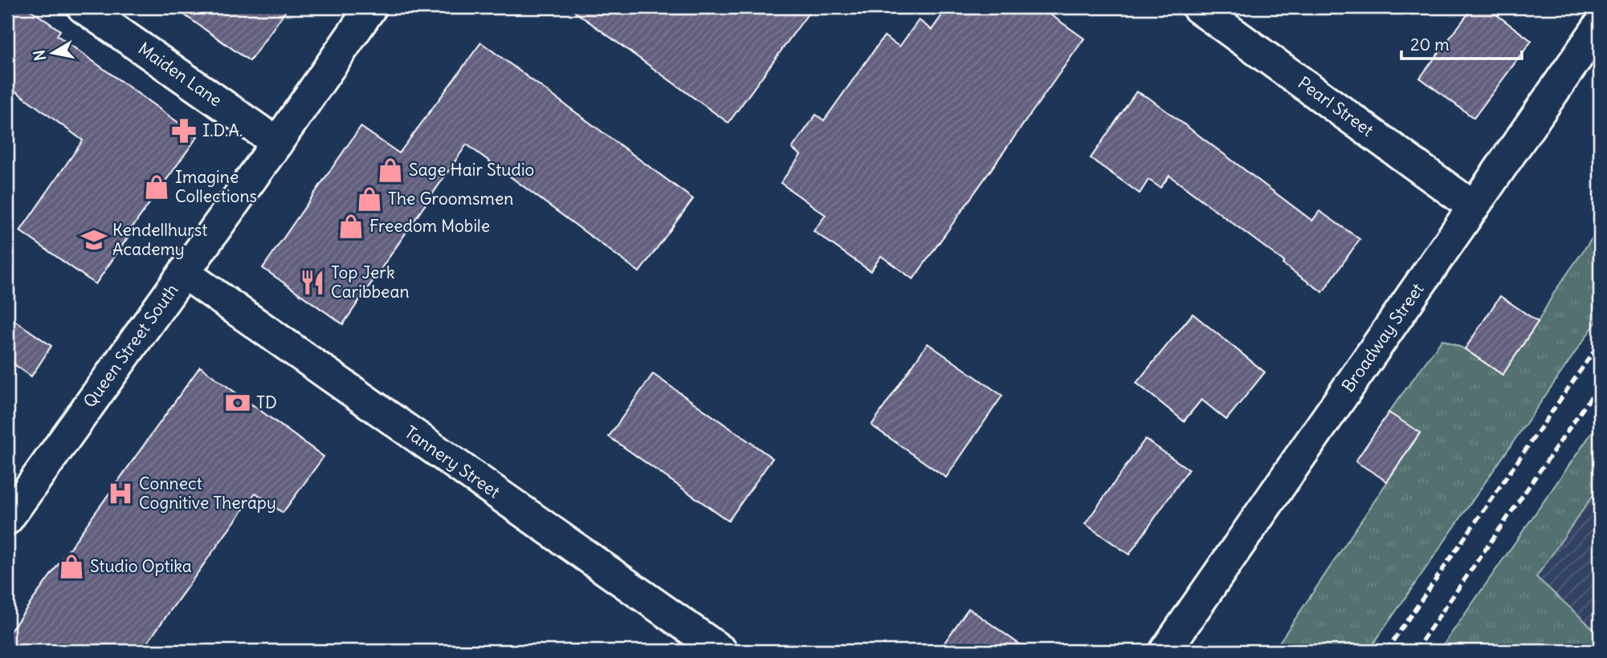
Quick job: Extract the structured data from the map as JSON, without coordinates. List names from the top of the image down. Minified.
{"streets":{"street":["Maiden Lane","Pearl Street","Broadway Street","Queen Street South","Tannery Street"]},"crossings":[["Maiden Lane","Queen Street South"],["Pearl Street","Broadway Street"],["Queen Street South","Tannery Street"]],"places":{"pharmacy":["I.D.A."],"shop":["Sage Hair Studio","Imagine Collections","The Groomsmen","Freedom Mobile","Studio Optika"],"school or university":["Kendellhurst Academy"],"restaurant":["Top Jerk Caribbean"],"bank":["TD"],"hospital":["Connect Cognitive Therapy"]},"scale_bar":"20 m","north":"left"}
